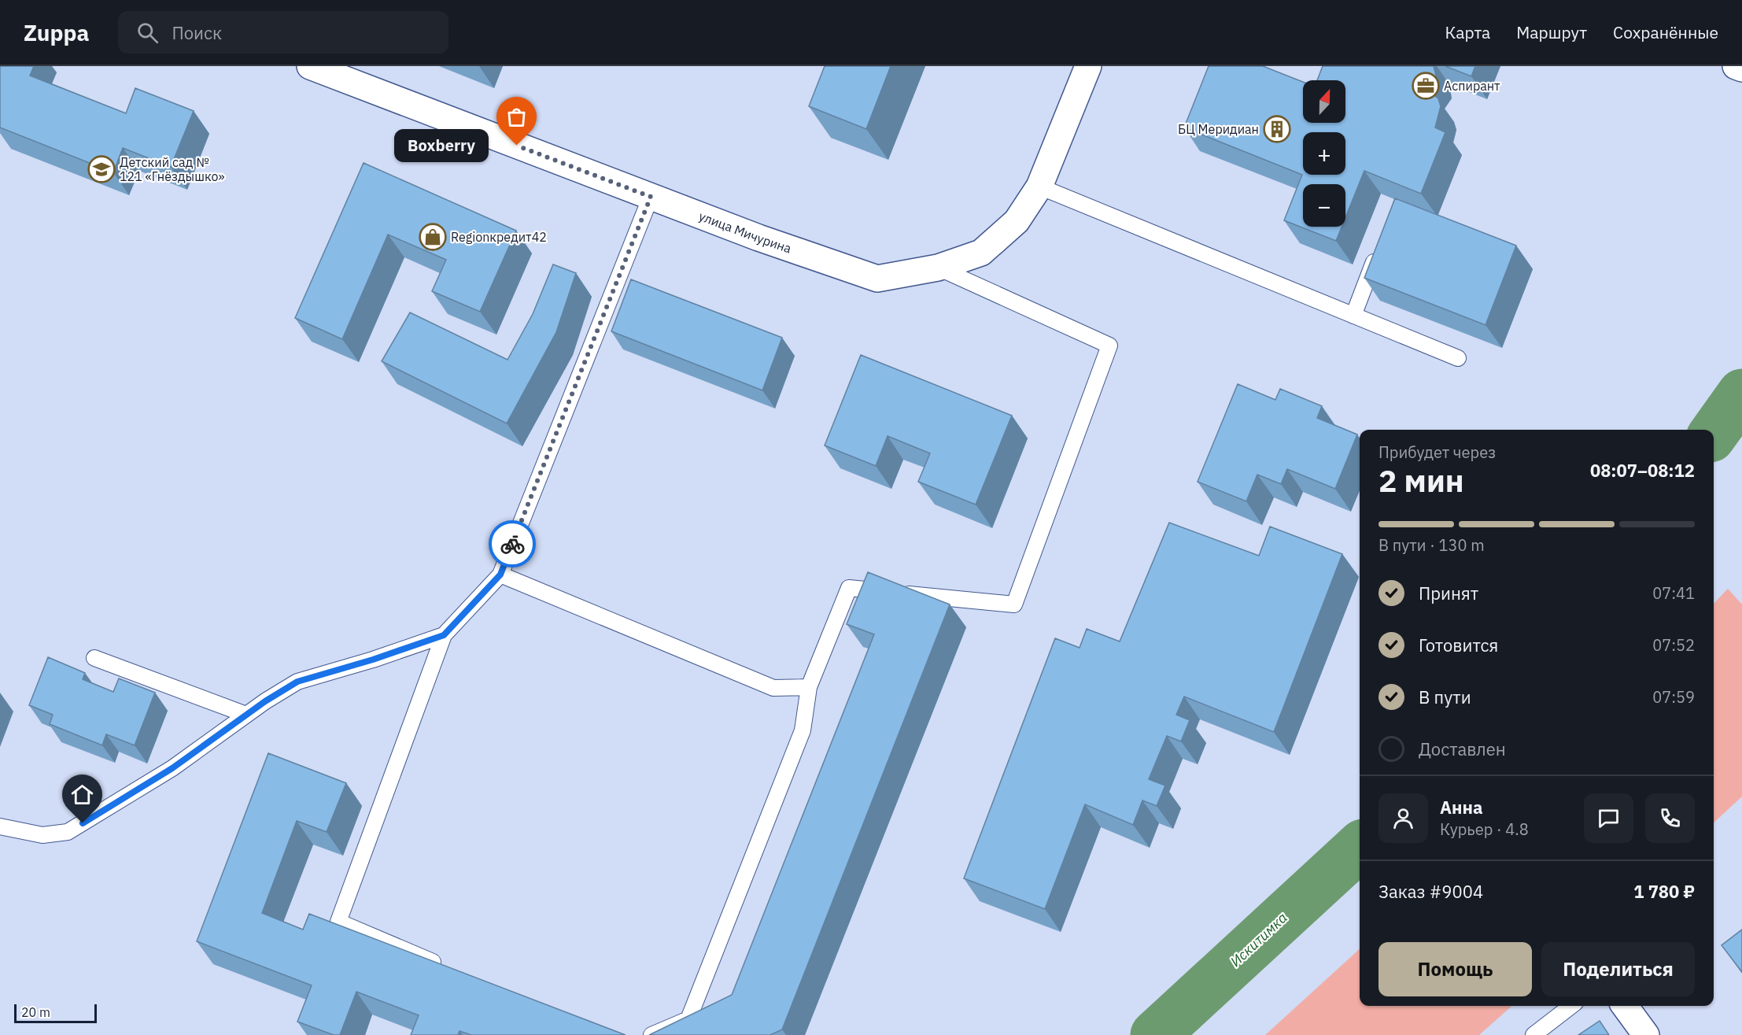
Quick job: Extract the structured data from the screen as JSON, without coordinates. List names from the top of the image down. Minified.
{"streets":{"street":["улица Мичурина"]},"water":["Искитимка"],"places":{"office":["Аспирант"],"building":["БЦ Меридиан"],"other":["Boxberry"],"school or university":["Детский сад № 121 «Гнёздышко»"],"shop":["Regionкредит42"]},"scale_bar":"20 m","north":"top","page":{"header":"Zuppa","search":"Поиск","nav":["Карта","Маршрут","Сохранённые"],"map_buttons":["+","−"],"bubble":"Boxberry","heading":["2 мин","Прибудет через","08:07–08:12"],"panel":["Анна","Курьер · 4.8","Заказ #9004","1 780 ₽"],"bar":"В пути · 130 m","list":[["Принят","07:41"],["Готовится","07:52"],["В пути","07:59"],"Доставлен"],"buttons":["Помощь","Поделиться"],"scale":"20 m"}}
